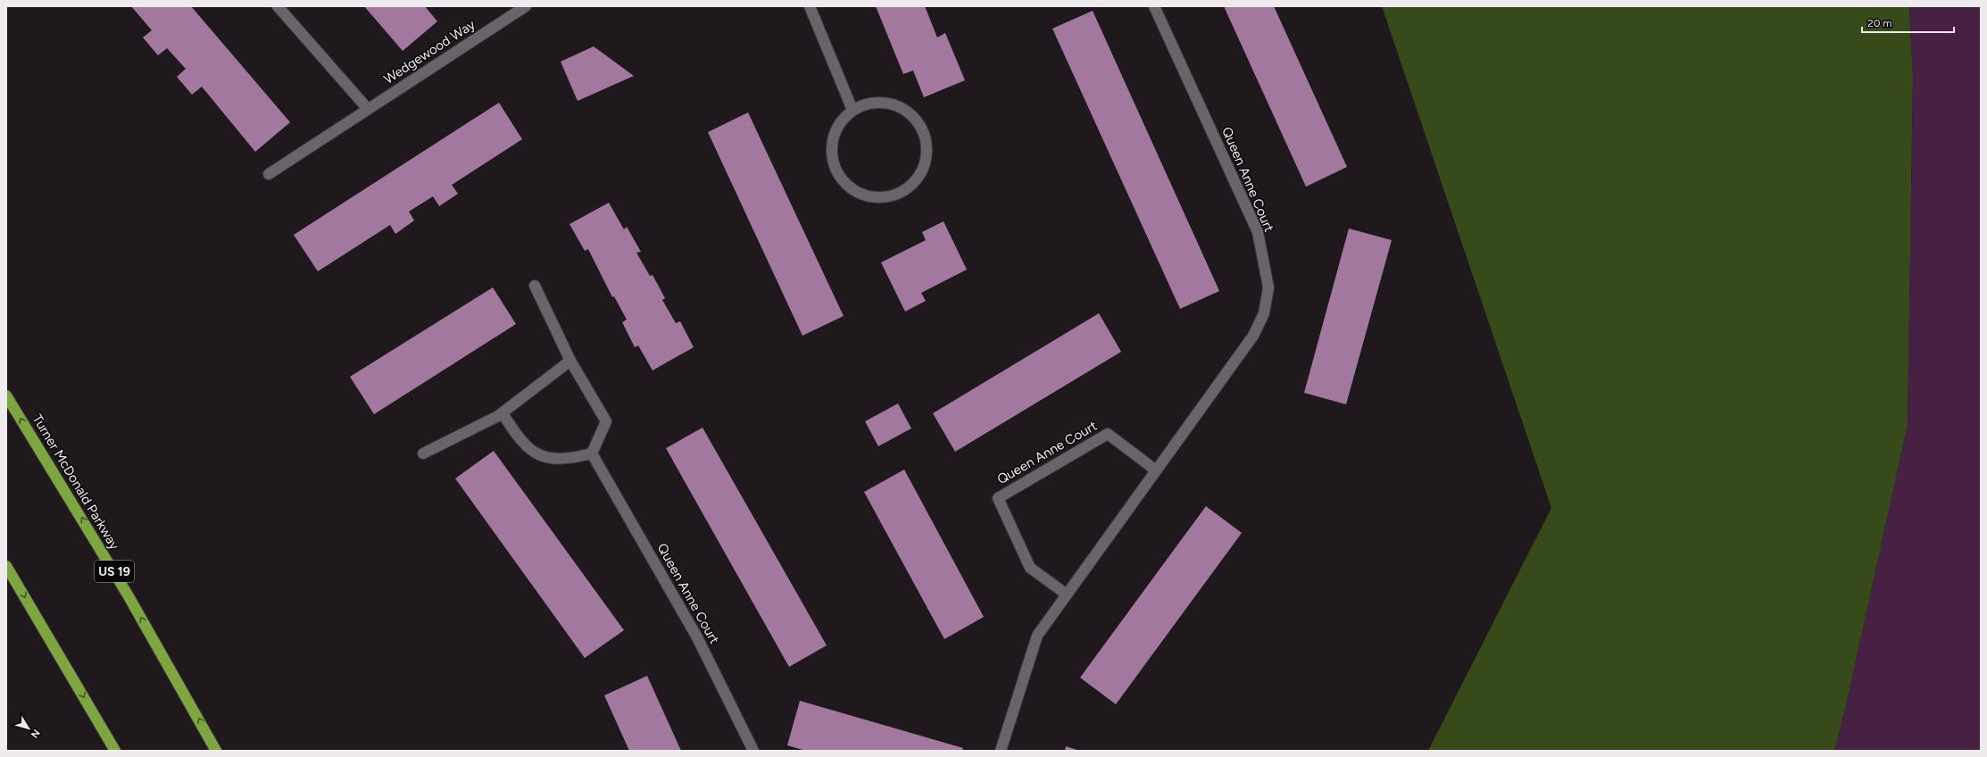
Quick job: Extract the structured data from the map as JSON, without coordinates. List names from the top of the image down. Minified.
{"streets":{"highway":["Turner McDonald Parkway","US 19"],"street":["Wedgewood Way","Queen Anne Court"]},"scale_bar":"20 m","north":"bottom right"}
